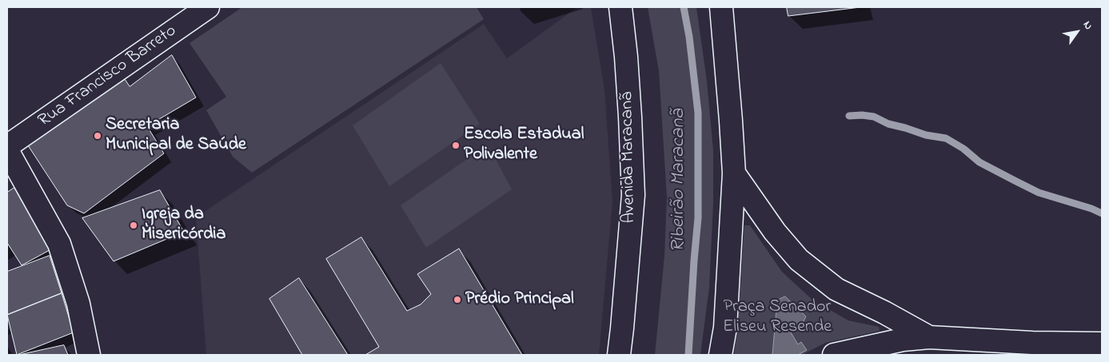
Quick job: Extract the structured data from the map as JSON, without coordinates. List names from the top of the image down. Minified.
{"streets":{"main road":["Rua Francisco Barreto","Avenida Maracanã"]},"water":["Ribeirão Maracanã"],"parks":["Praça Senador Eliseu Resende"],"places":["Secretaria Municipal de Saúde","Escola Estadual Polivalente","Igreja da Misericórdia","Prédio Principal"],"north":"top right"}
